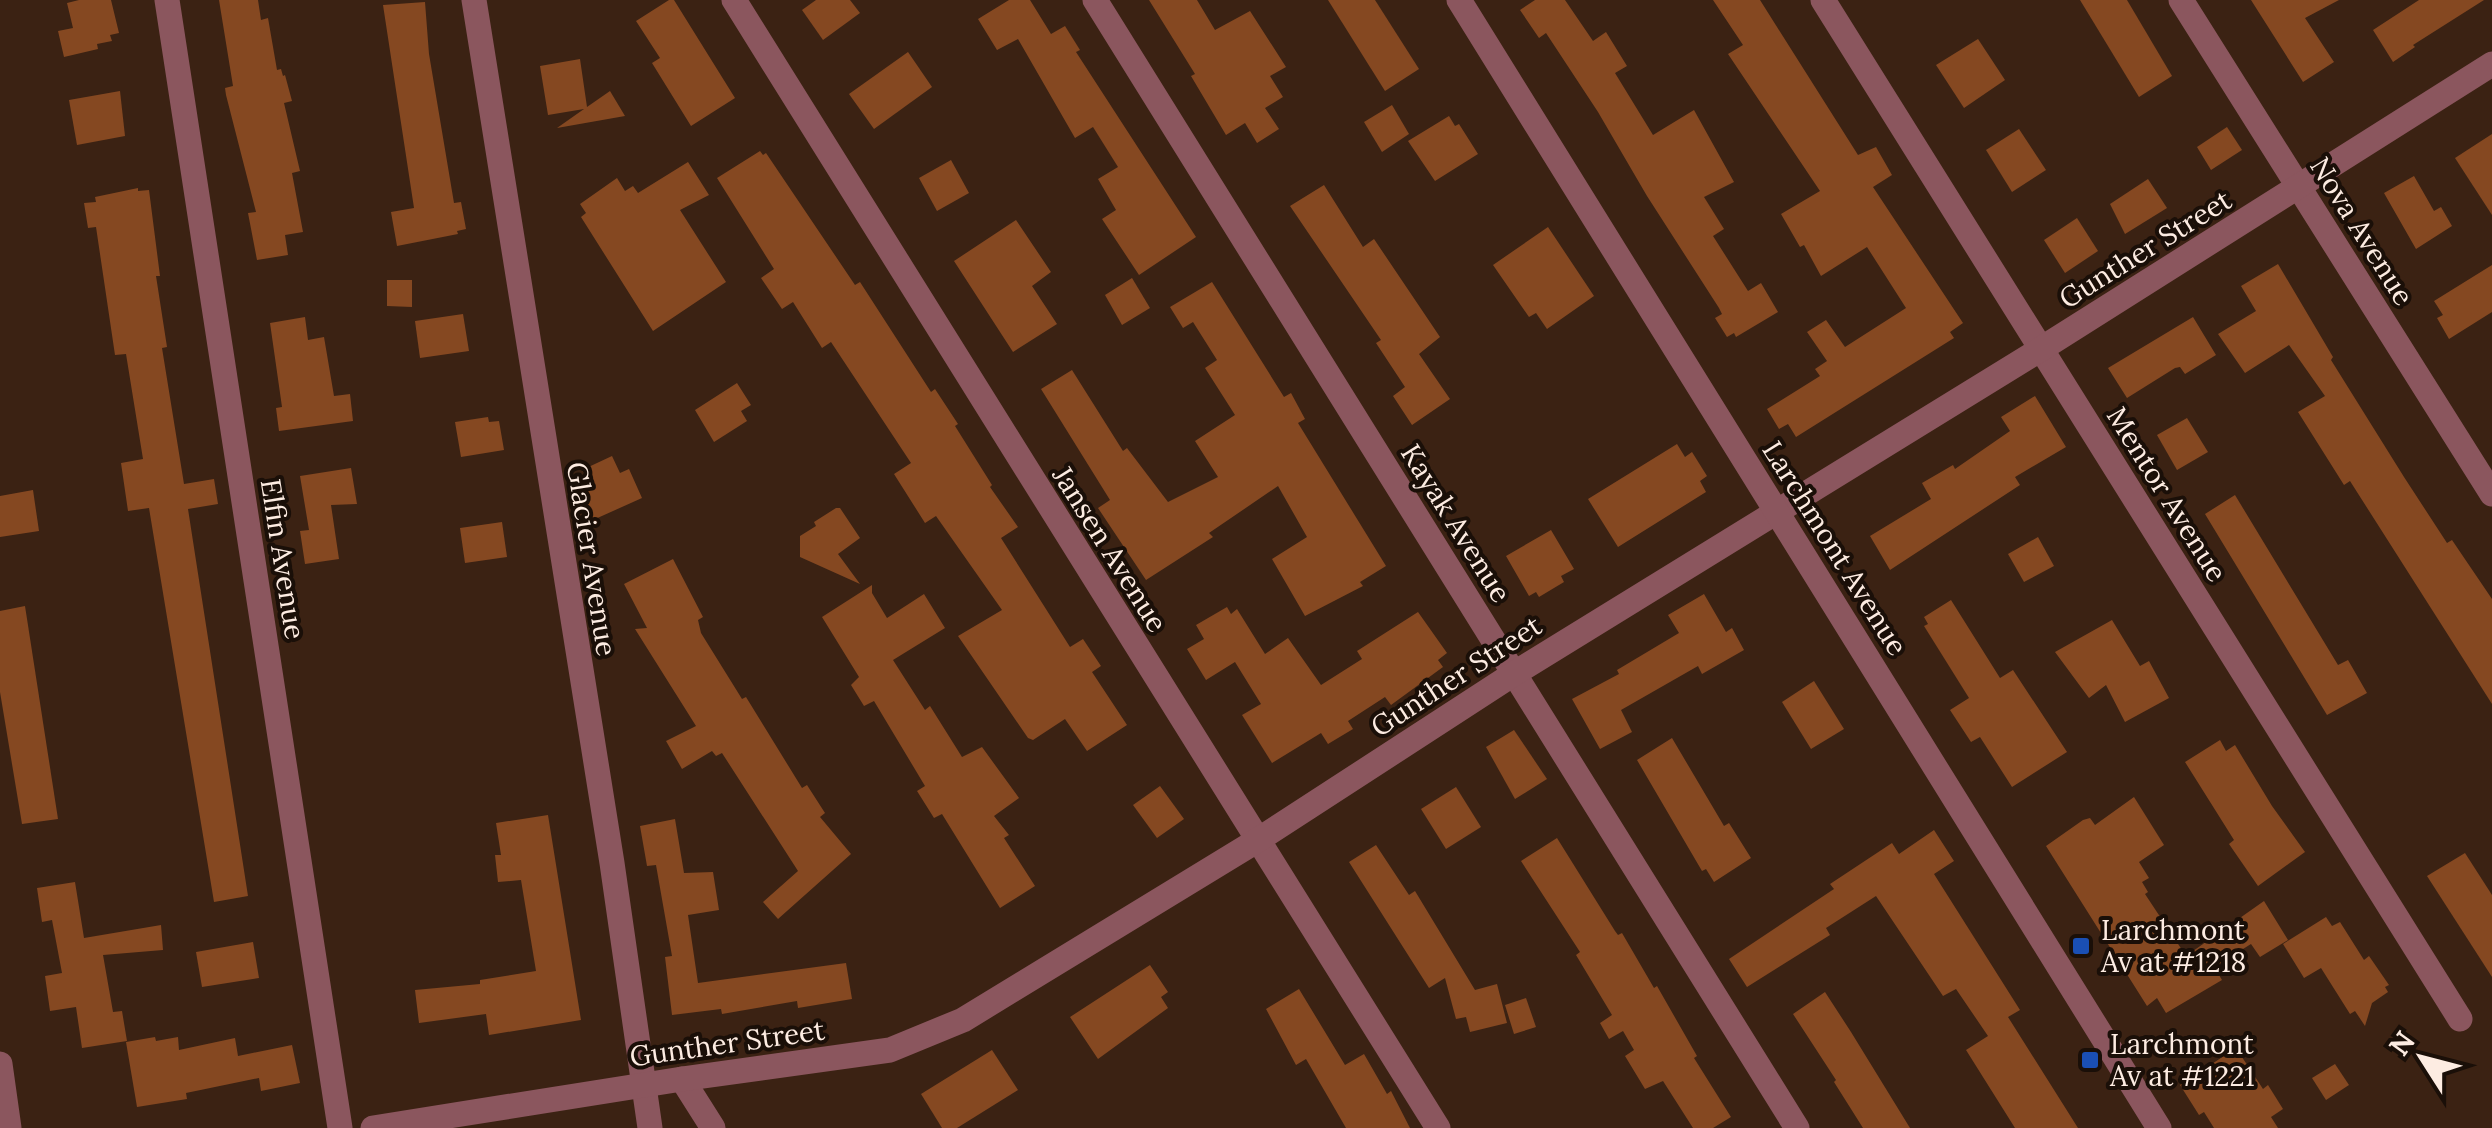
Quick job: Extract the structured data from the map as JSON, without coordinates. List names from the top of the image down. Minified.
{"streets":{"street":["Nova Avenue","Gunther Street","Mentor Avenue","Kayak Avenue","Larchmont Avenue","Jansen Avenue","Elfin Avenue","Glacier Avenue"]},"crossings":[["Nova Avenue","Gunther Street"],["Gunther Street","Mentor Avenue"],["Gunther Street","Kayak Avenue"],["Gunther Street","Larchmont Avenue"],["Gunther Street","Jansen Avenue"],["Gunther Street","Glacier Avenue"]],"places":{"transit":["Larchmont Av at #1218","Larchmont Av at #1221"]},"north":"top left"}
